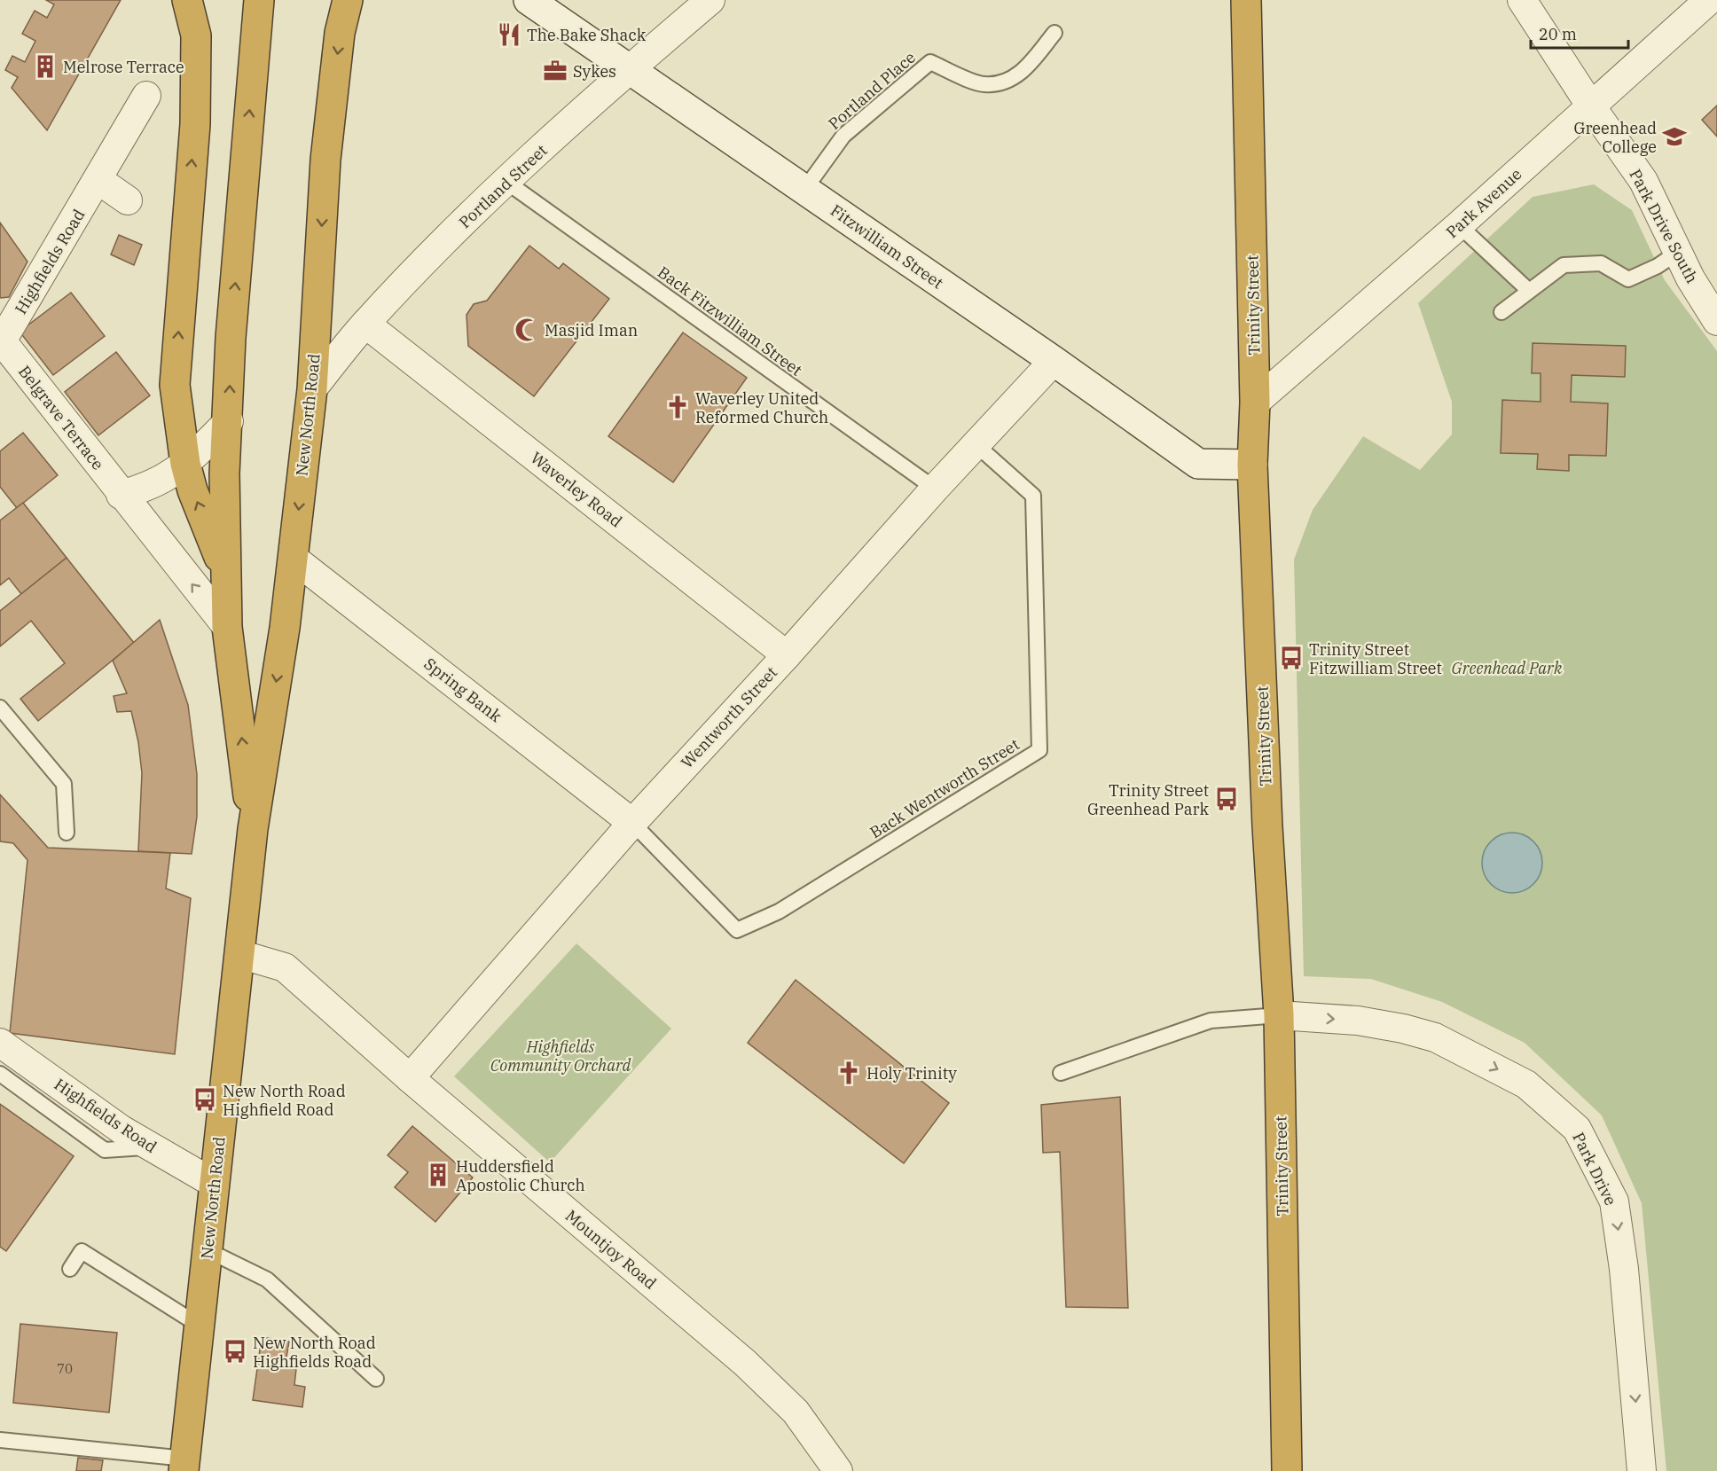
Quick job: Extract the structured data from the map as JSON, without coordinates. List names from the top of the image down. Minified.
{"streets":{"highway":["Trinity Street","New North Road"],"street":["Portland Street","Park Avenue","Park Drive South","Fitzwilliam Street","Highfields Road","Belgrave Terrace","Waverley Road","Spring Bank","Wentworth Street","Park Drive","Mountjoy Road"],"lane":["Portland Place","Back Fitzwilliam Street","Back Wentworth Street"]},"crossings":[["Portland Place","Fitzwilliam Street"],["Portland Street","Fitzwilliam Street"],["Portland Street","Back Fitzwilliam Street"],["Portland Street","New North Road"],["Portland Street","Waverley Road"],["Park Avenue","Park Drive South"],["Park Avenue","Trinity Street"],["Fitzwilliam Street","Trinity Street"],["Fitzwilliam Street","Wentworth Street"],["Highfields Road","New North Road"],["Highfields Road","Belgrave Terrace"],["Trinity Street","Park Drive"],["Back Fitzwilliam Street","Wentworth Street"],["New North Road","Belgrave Terrace"],["New North Road","Spring Bank"],["New North Road","Mountjoy Road"],["Waverley Road","Wentworth Street"],["Spring Bank","Wentworth Street"],["Spring Bank","Back Wentworth Street"],["Wentworth Street","Back Wentworth Street"],["Wentworth Street","Mountjoy Road"]],"one_way":["Belgrave Terrace","Park Drive"],"parks":["Greenhead Park","Highfields Community Orchard"],"places":{"restaurant":["The Bake Shack"],"building":["Melrose Terrace","Huddersfield Apostolic Church"],"office":["Sykes"],"school or university":["Greenhead College"],"mosque":["Masjid Iman"],"church":["Waverley United Reformed Church","Holy Trinity"],"bus stop":["Trinity Street Fitzwilliam Street","Trinity Street Greenhead Park","New North Road Highfield Road","New North Road Highfields Road"]},"house_numbers":["70"],"scale_bar":"20 m"}
